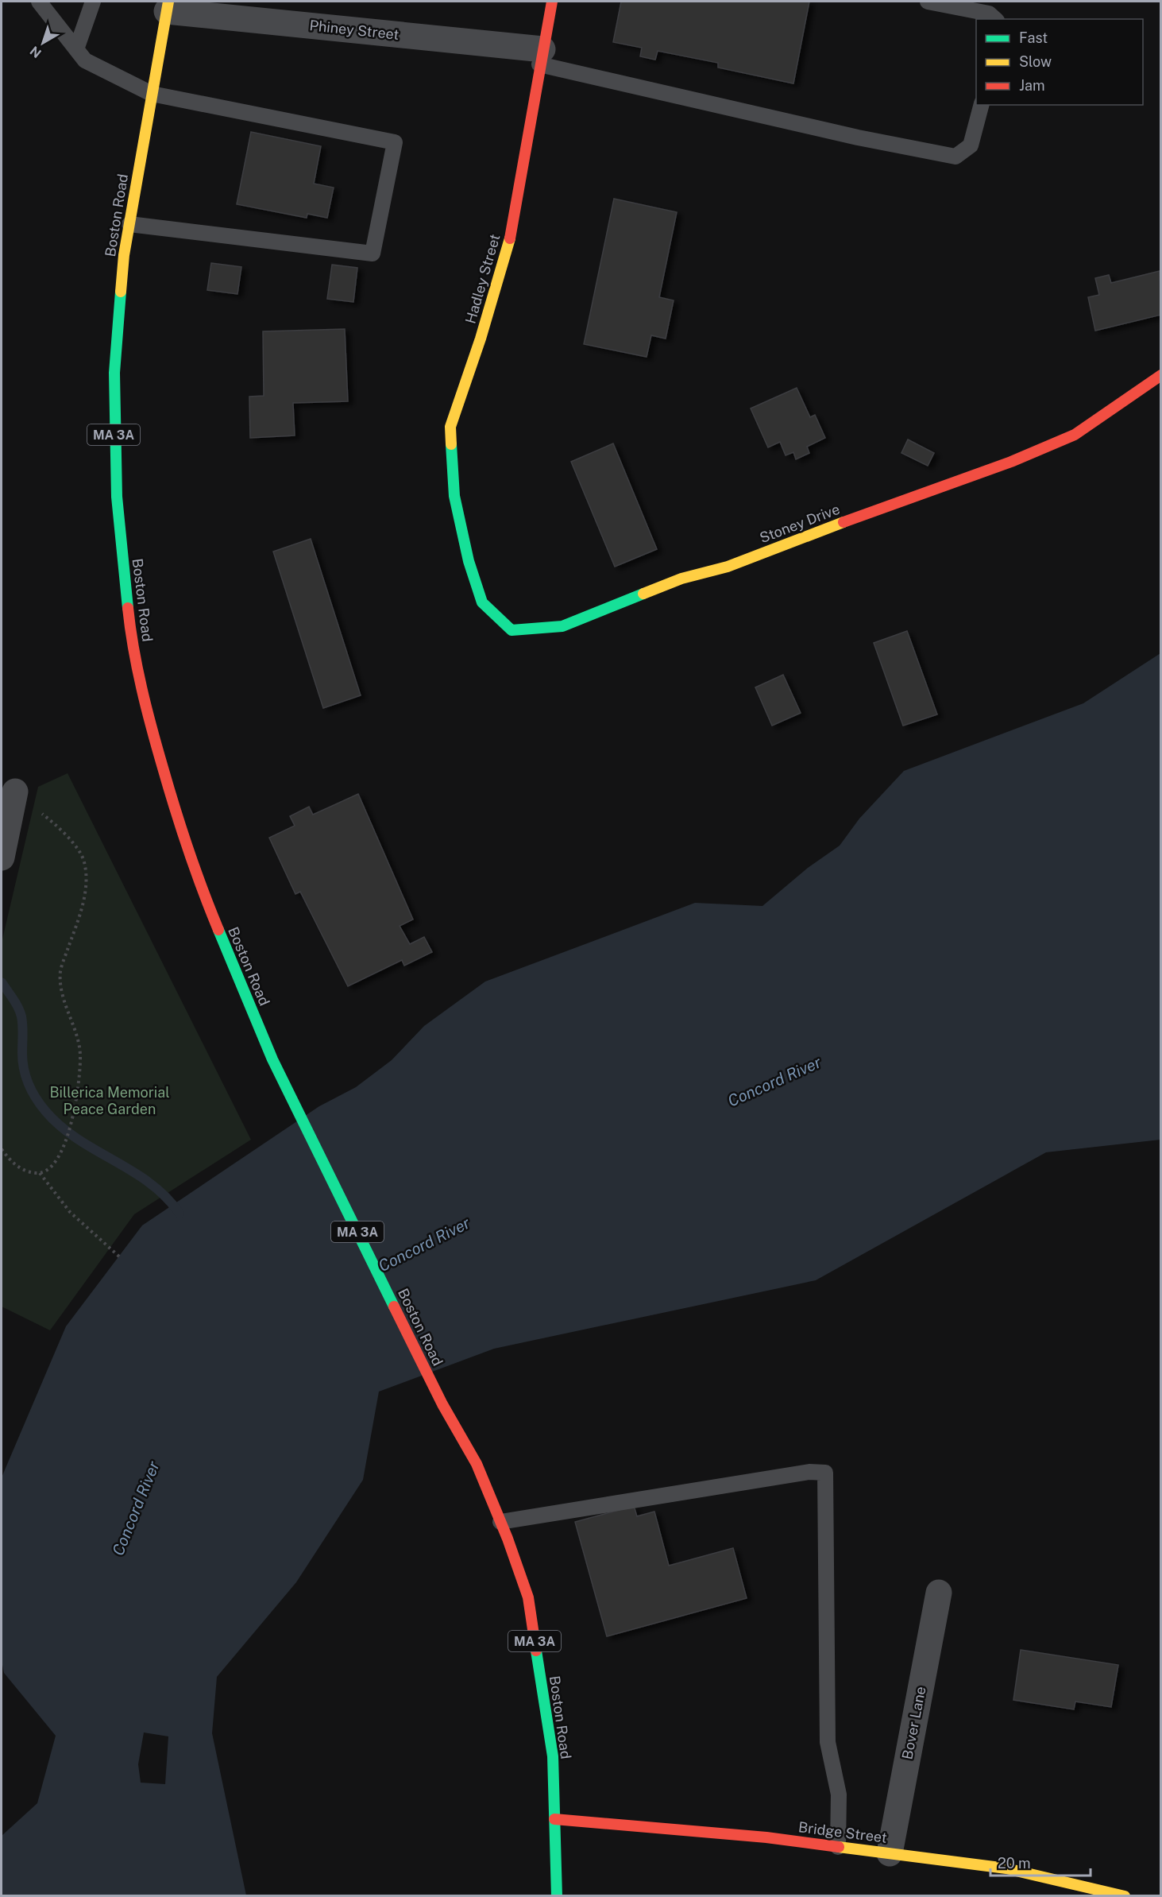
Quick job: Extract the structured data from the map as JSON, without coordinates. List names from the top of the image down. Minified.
{"streets":{"main road":["Boston Road","Hadley Street","MA 3A","Stoney Drive","Bridge Street"],"street":["Phiney Street","Bover Lane"]},"crossings":[["Phiney Street","Boston Road"],["Phiney Street","Hadley Street"],["Boston Road","Bridge Street"],["Hadley Street","Stoney Drive"],["Bover Lane","Bridge Street"]],"water":["Concord River"],"parks":["Billerica Memorial Peace Garden"],"legend":["Fast","Slow","Jam"],"scale_bar":"20 m","north":"bottom left"}
